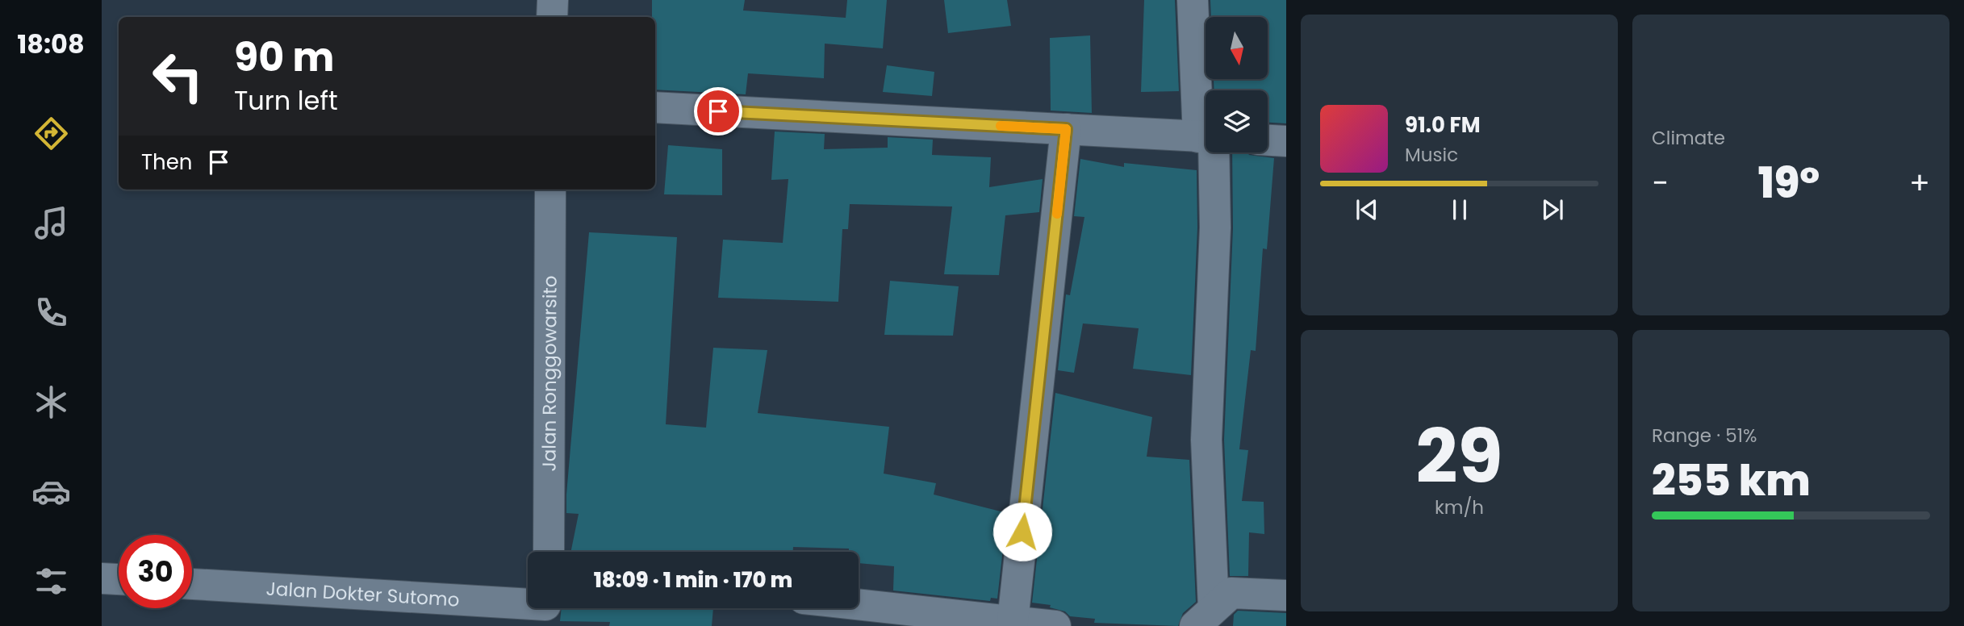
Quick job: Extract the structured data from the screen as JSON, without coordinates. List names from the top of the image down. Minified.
{"streets":{"street":["Jalan Ronggowarsito","Jalan Dokter Sutomo"]},"north":"bottom","page":{"tabs":"18:08","tile":["Climate",["29","km/h"],["Range · 51%","255 km"]],"turn":["90 m","Turn left"],"song":["91.0 FM","Music"],"then":"Then","heat":["−","19°","+"],"limit":"30","trip":"18:09 · 1 min · 170 m"}}
